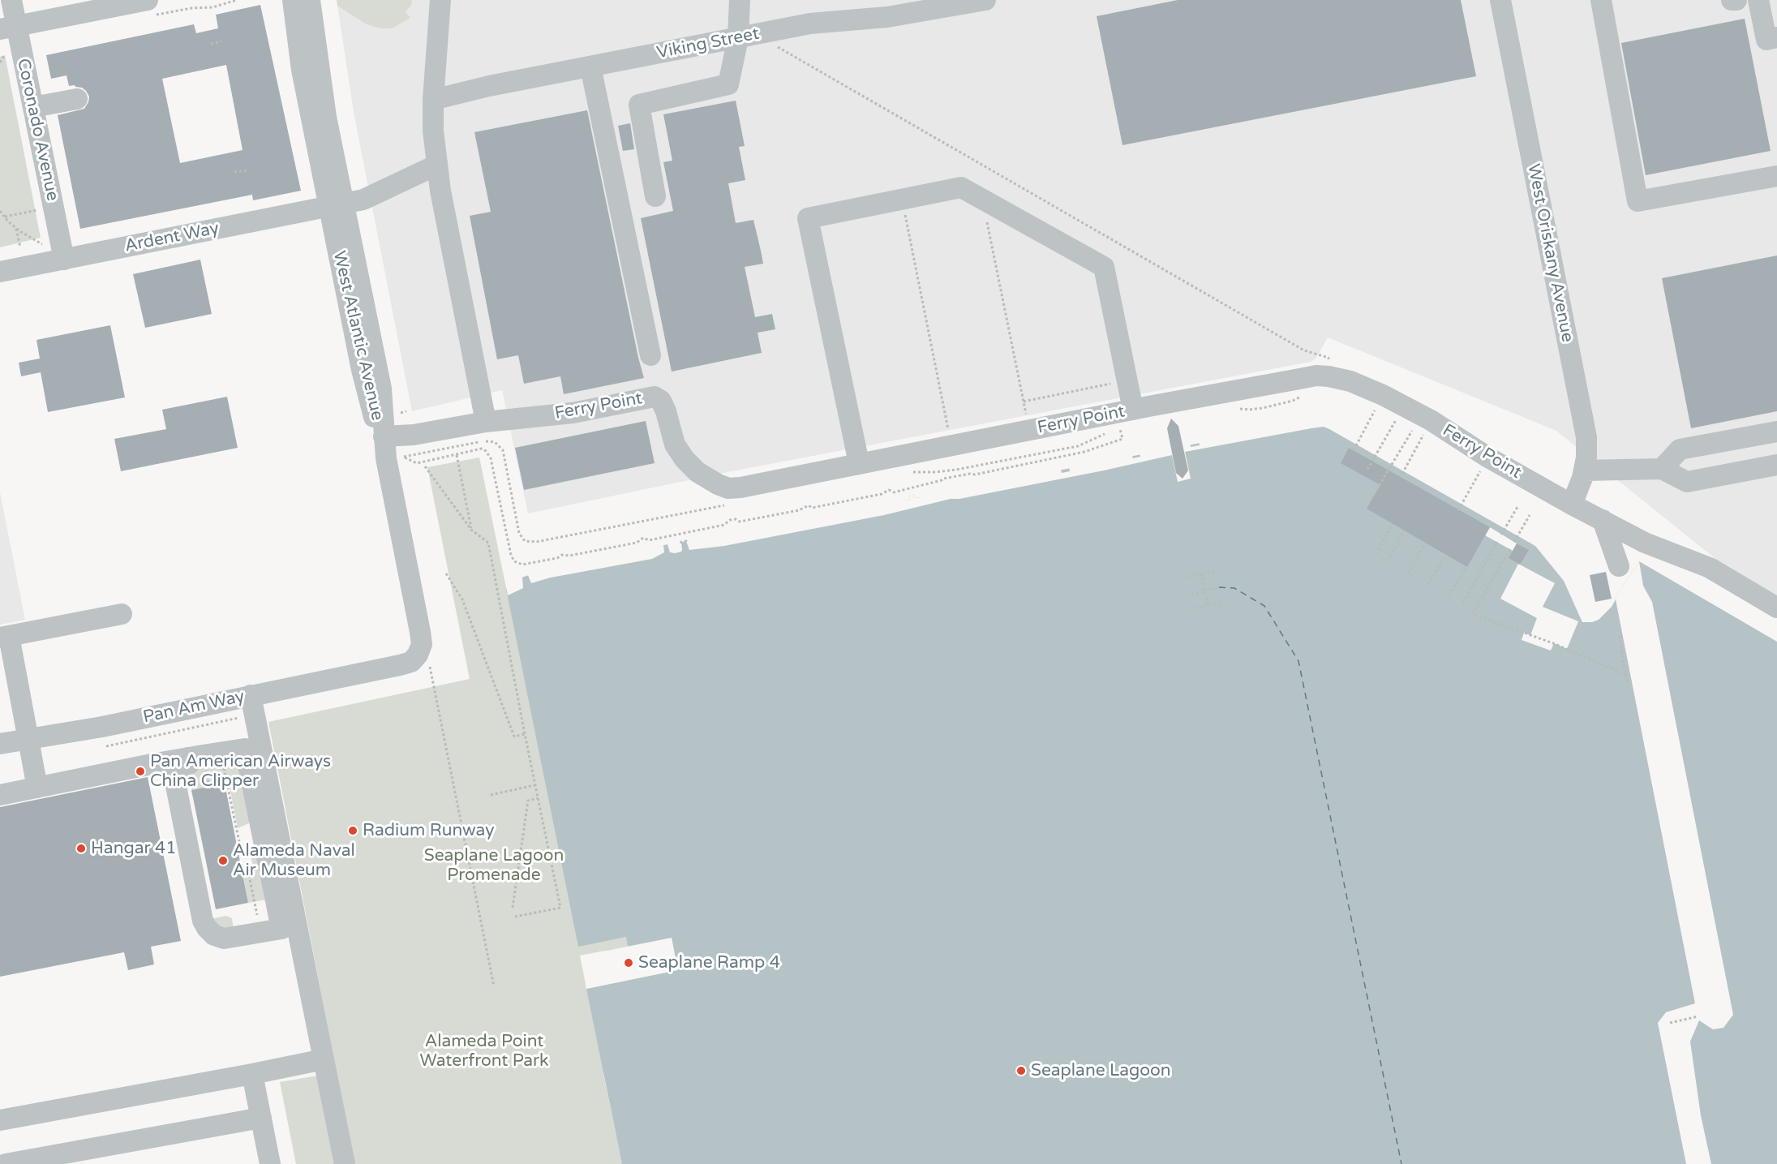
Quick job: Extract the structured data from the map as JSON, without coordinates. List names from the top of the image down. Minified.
{"streets":{"street":["Viking Street","Coronado Avenue","Ardent Way","West Oriskany Avenue","West Atlantic Avenue","Ferry Point","Pan Am Way"]},"crossings":[["Coronado Avenue","Ardent Way"],["Ardent Way","West Atlantic Avenue"],["West Oriskany Avenue","Ferry Point"],["West Atlantic Avenue","Ferry Point"],["West Atlantic Avenue","Pan Am Way"]],"parks":["Seaplane Lagoon Promenade","Alameda Point Waterfront Park"],"places":["Pan American Airways China Clipper","Radium Runway","Hangar 41","Alameda Naval Air Museum","Seaplane Ramp 4","Seaplane Lagoon"]}
